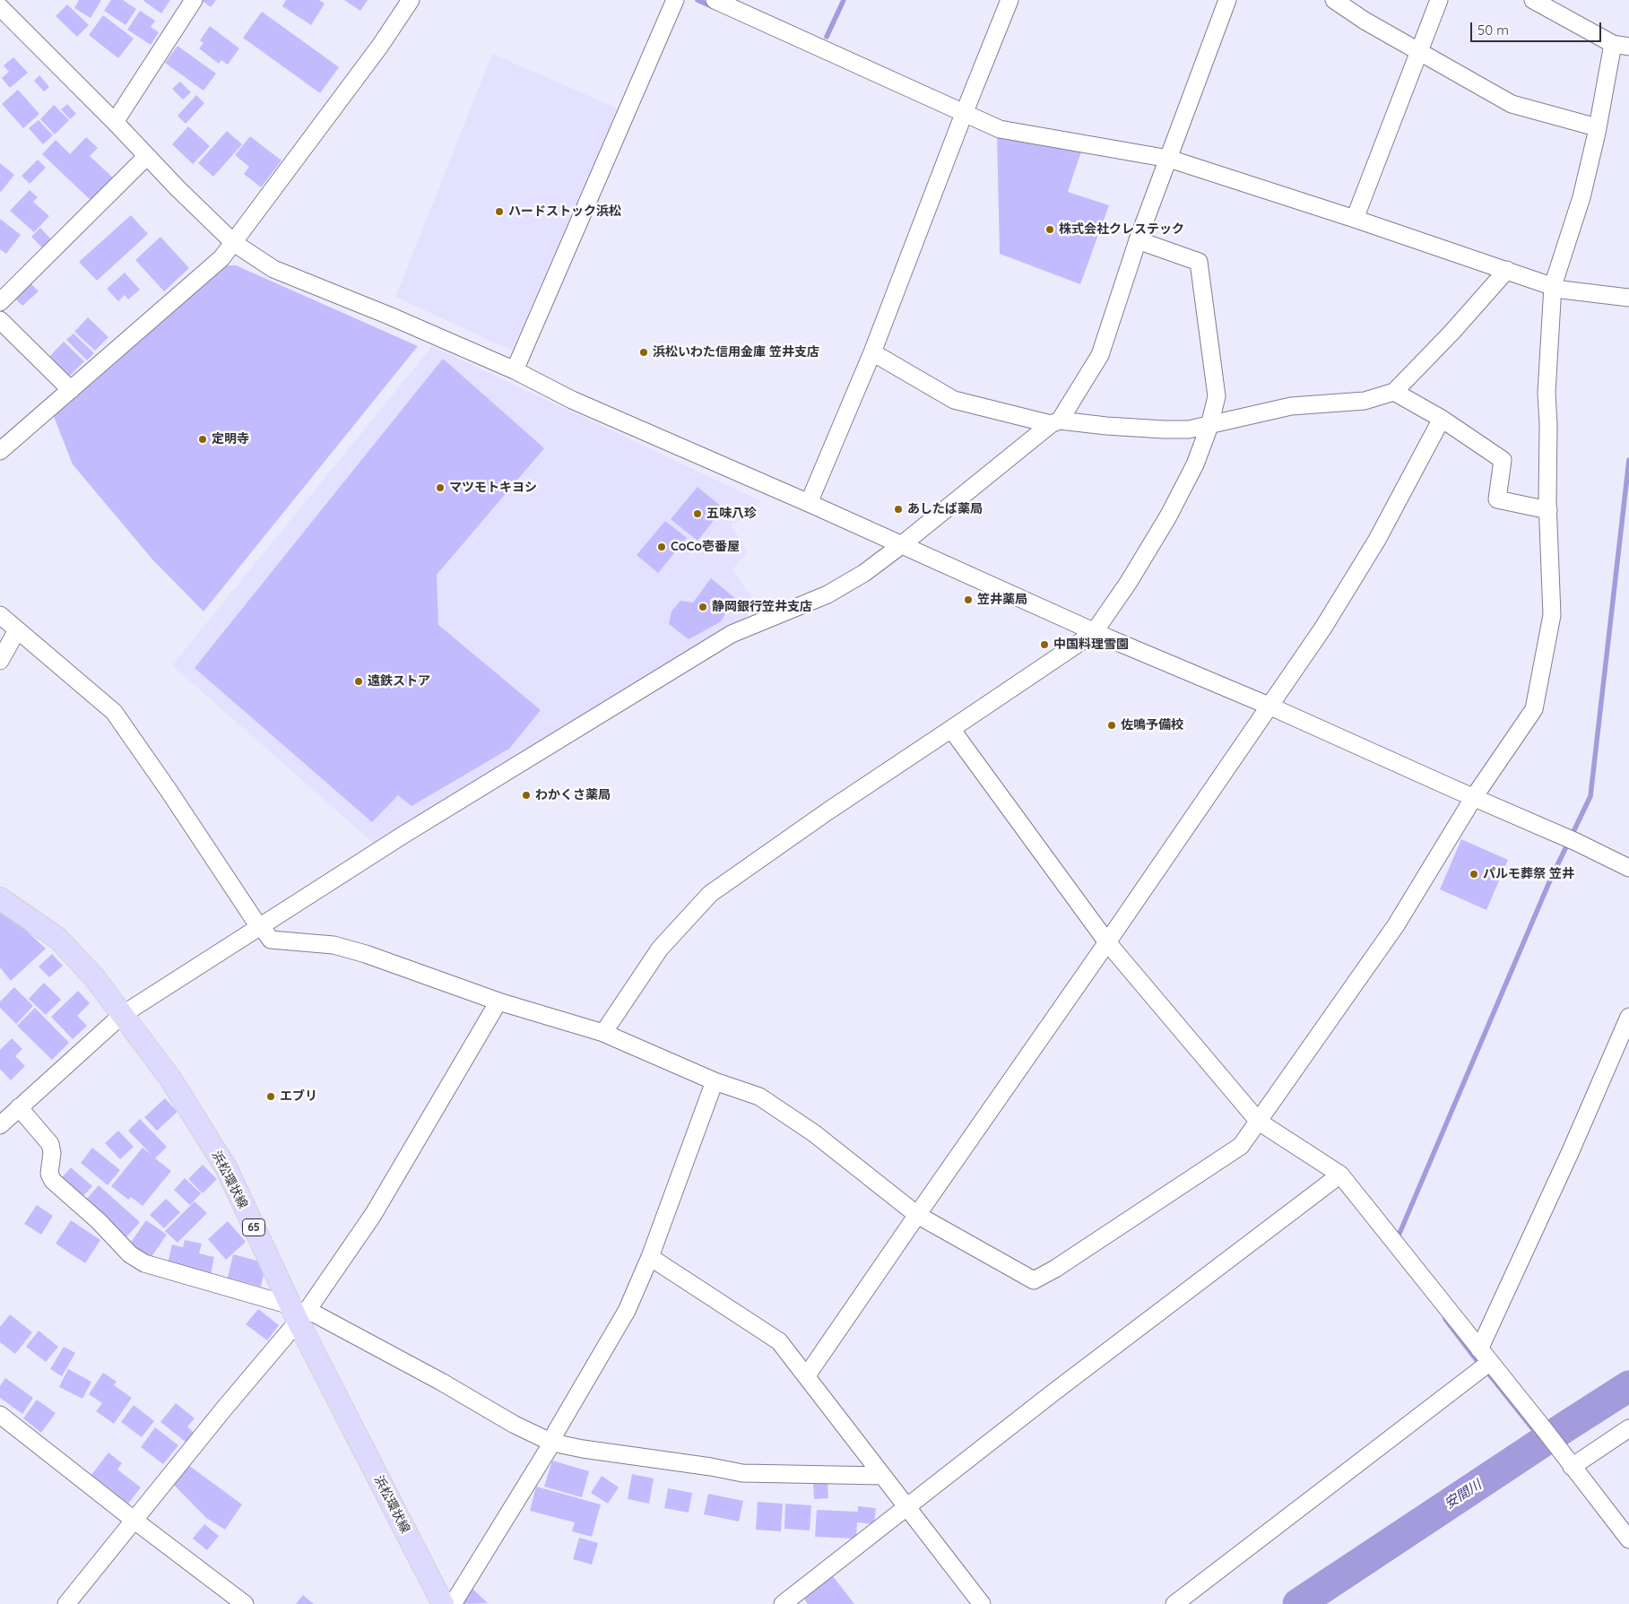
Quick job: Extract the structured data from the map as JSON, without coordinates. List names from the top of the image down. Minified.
{"streets":{"main road":["浜松環状線","65"]},"water":["安間川"],"places":["ハードストック浜松","株式会社クレステック","浜松いわた信用金庫 笠井支店","定明寺","マツモトキヨシ","あしたば薬局","五味八珍","CoCo壱番屋","笠井薬局","静岡銀行笠井支店","中国料理雪園","遠鉄ストア","佐鳴予備校","わかくさ薬局","パルモ葬祭 笠井","エブリ"],"scale_bar":"50 m"}
